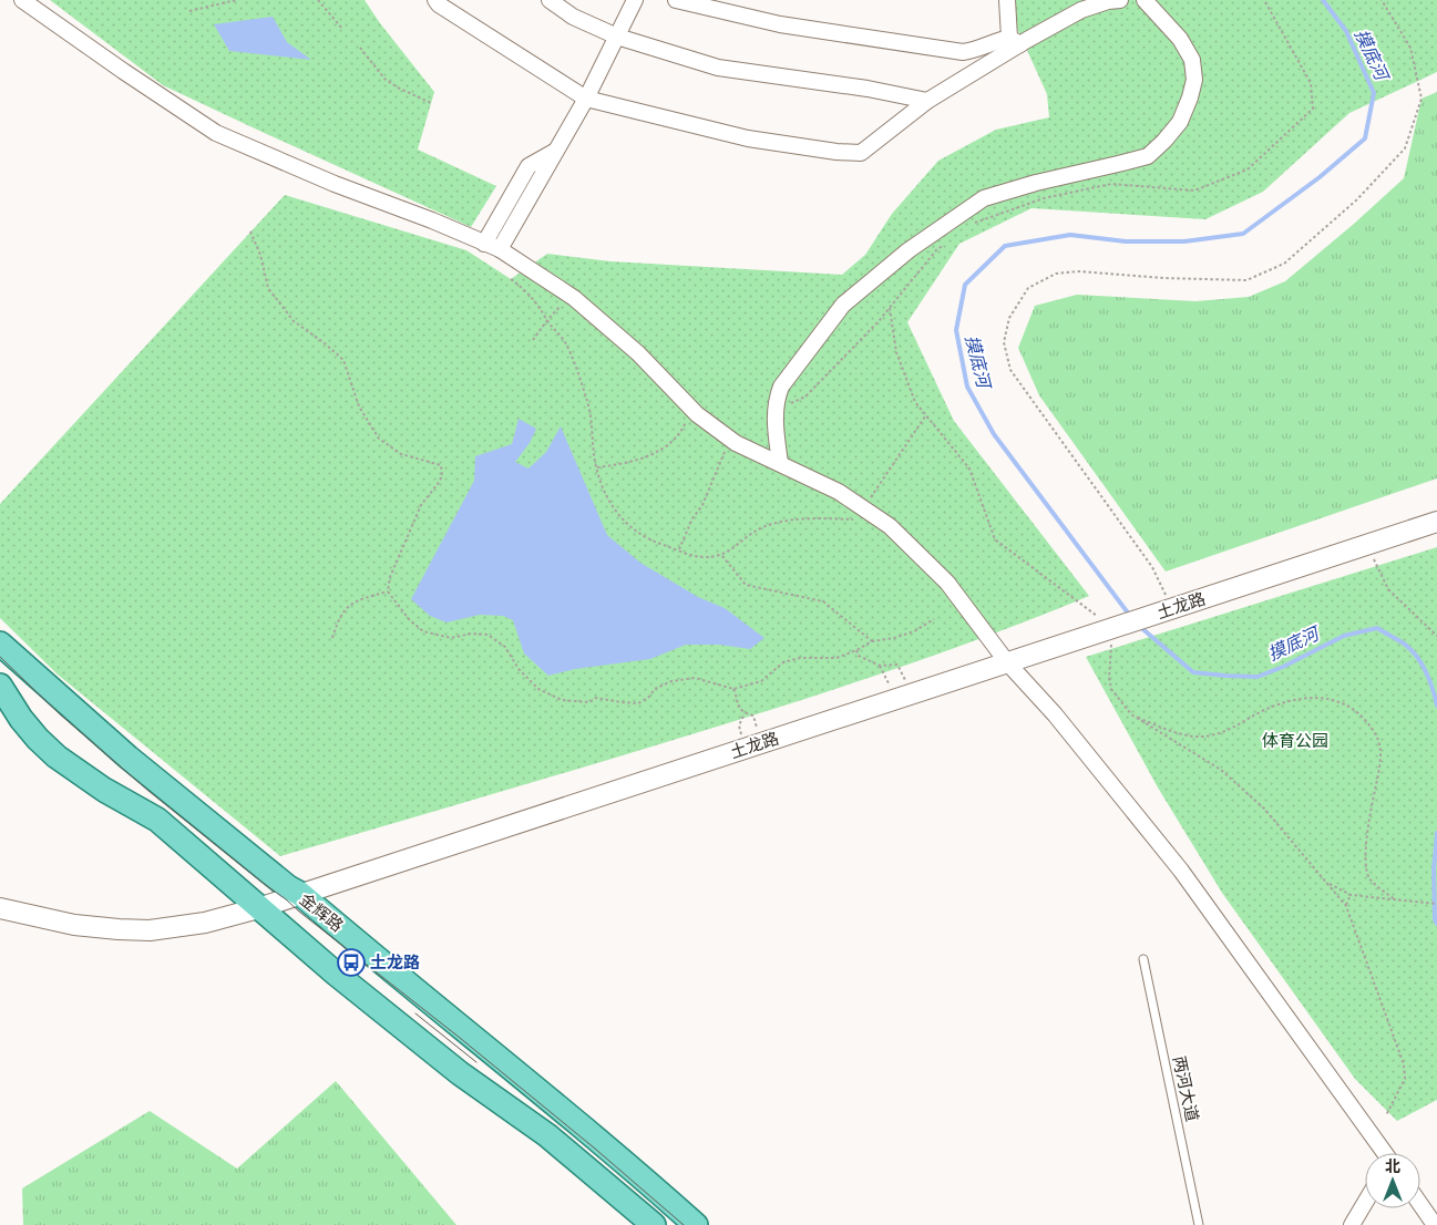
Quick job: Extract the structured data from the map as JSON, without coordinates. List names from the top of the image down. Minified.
{"streets":{"main road":["金辉路"],"street":["土龙路"],"lane":["两河大道"]},"crossings":[["土龙路","金辉路"]],"water":["摸底河"],"parks":["体育公园"],"places":{"bus stop":["土龙路"]},"north":"top"}
